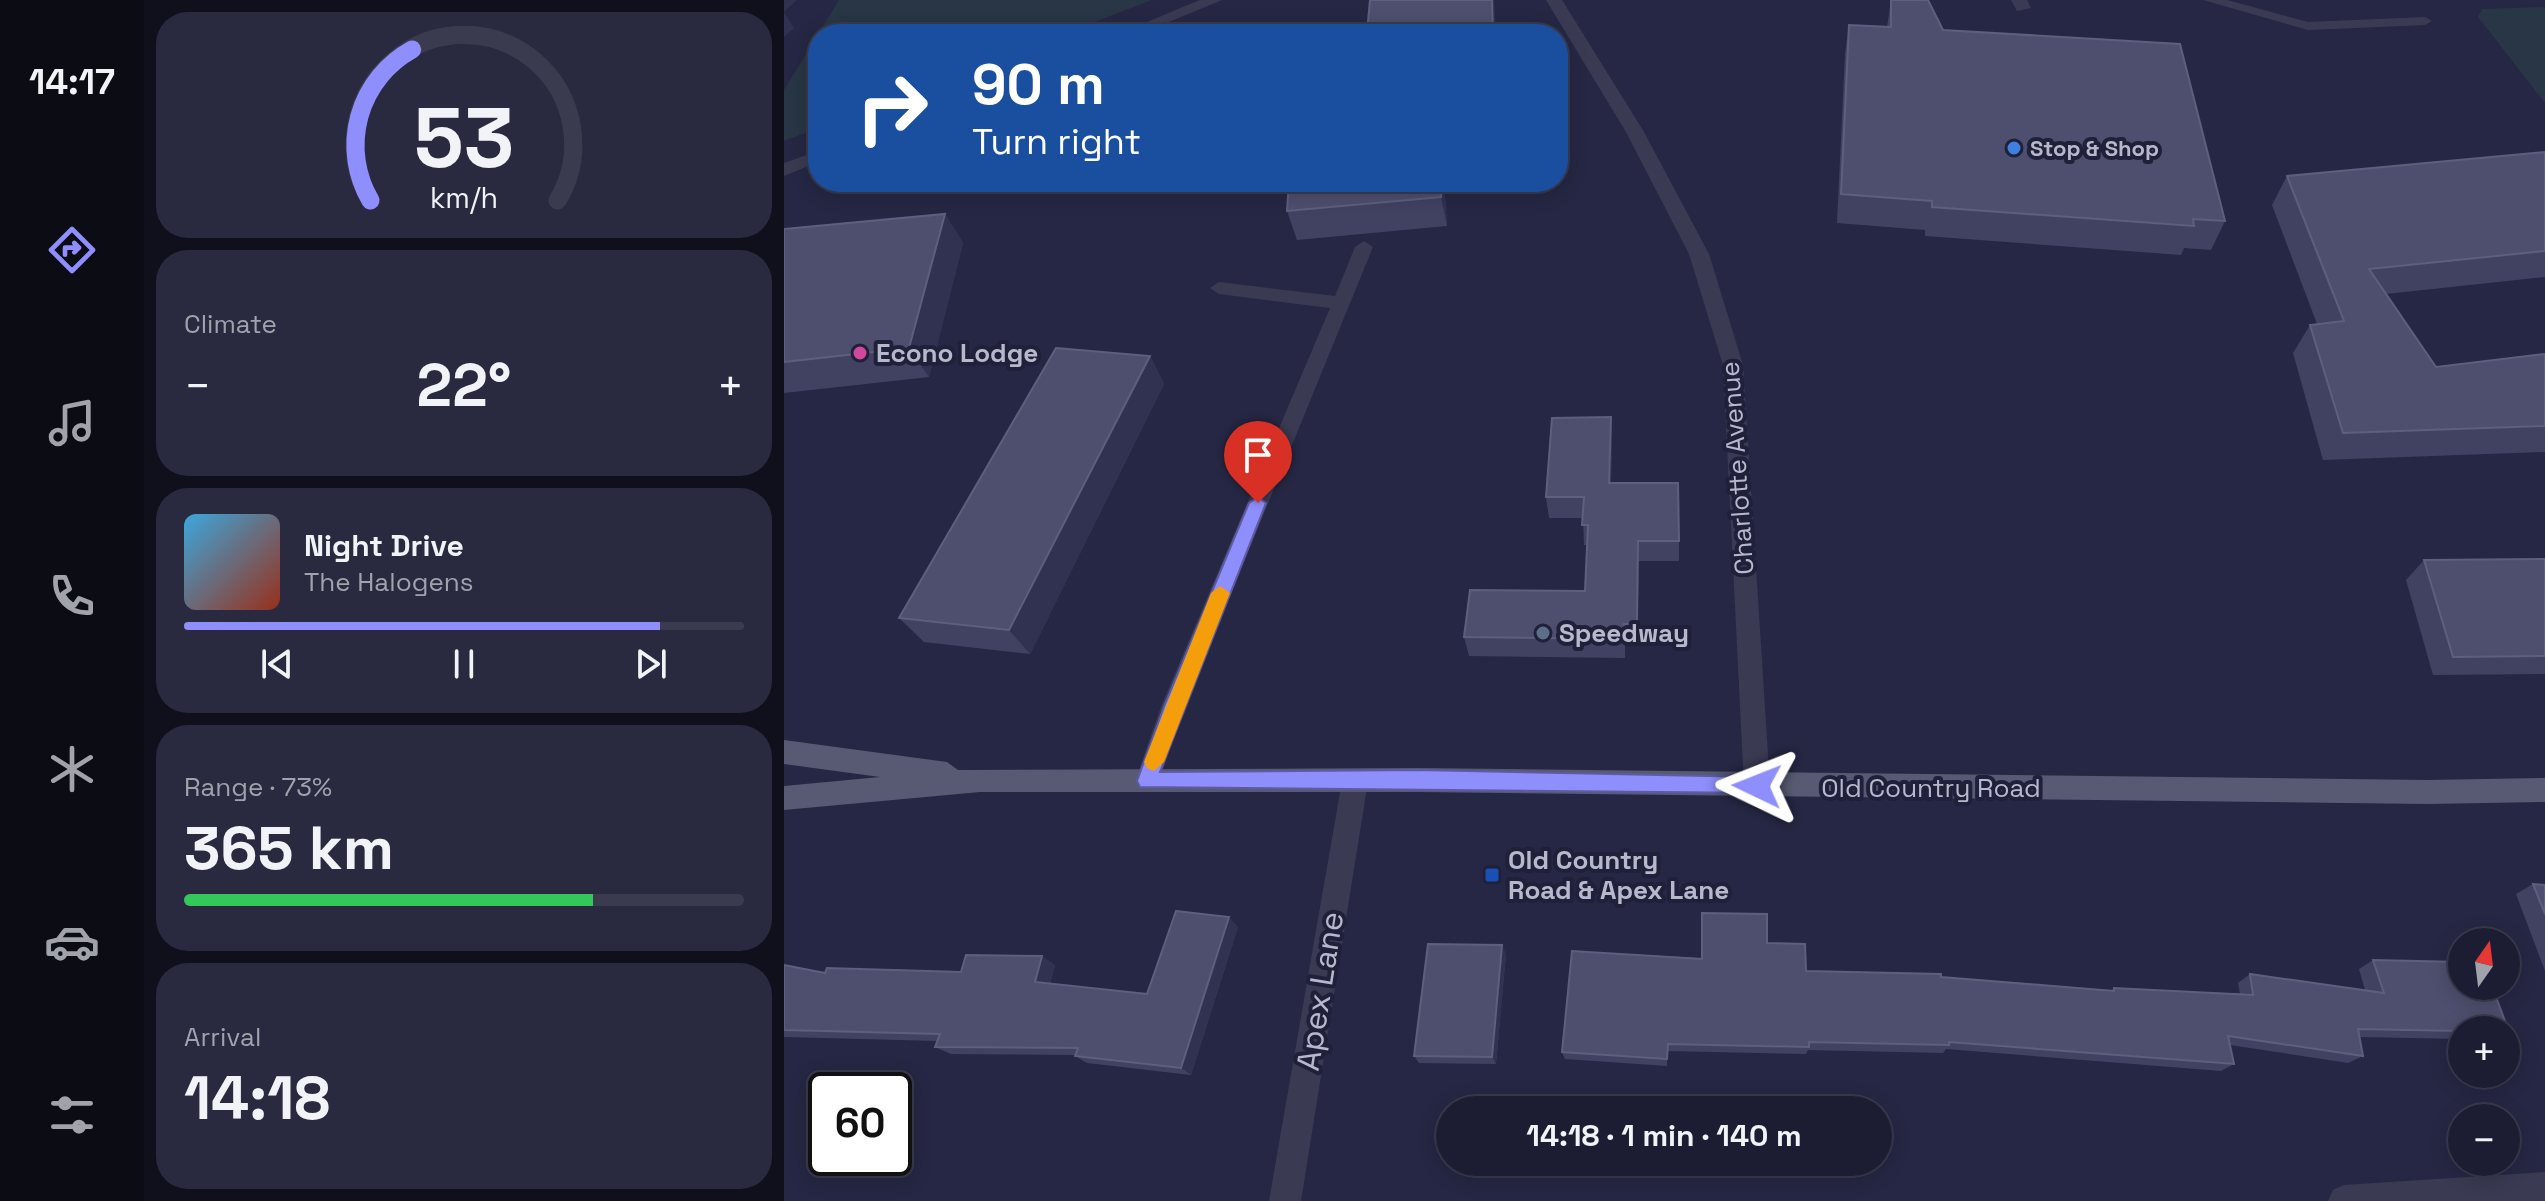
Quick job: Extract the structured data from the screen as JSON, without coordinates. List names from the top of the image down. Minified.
{"streets":{"main road":["Old Country Road"],"street":["Charlotte Avenue","Apex Lane"]},"crossings":[["Charlotte Avenue","Old Country Road"],["Old Country Road","Apex Lane"]],"places":{"other":["Stop & Shop","Econo Lodge","Speedway"],"transit":["Old Country Road & Apex Lane"]},"north":"top","page":{"tabs":"14:17","turn":["90 m","Turn right"],"tile":["Climate",["Range · 73%","365 km"],["Arrival","14:18"]],"heat":["−","22°","+"],"song":["Night Drive","The Halogens"],"map_buttons":["+","−"],"limit":"60","trip":"14:18 · 1 min · 140 m","gauge":["53","km/h"]}}
